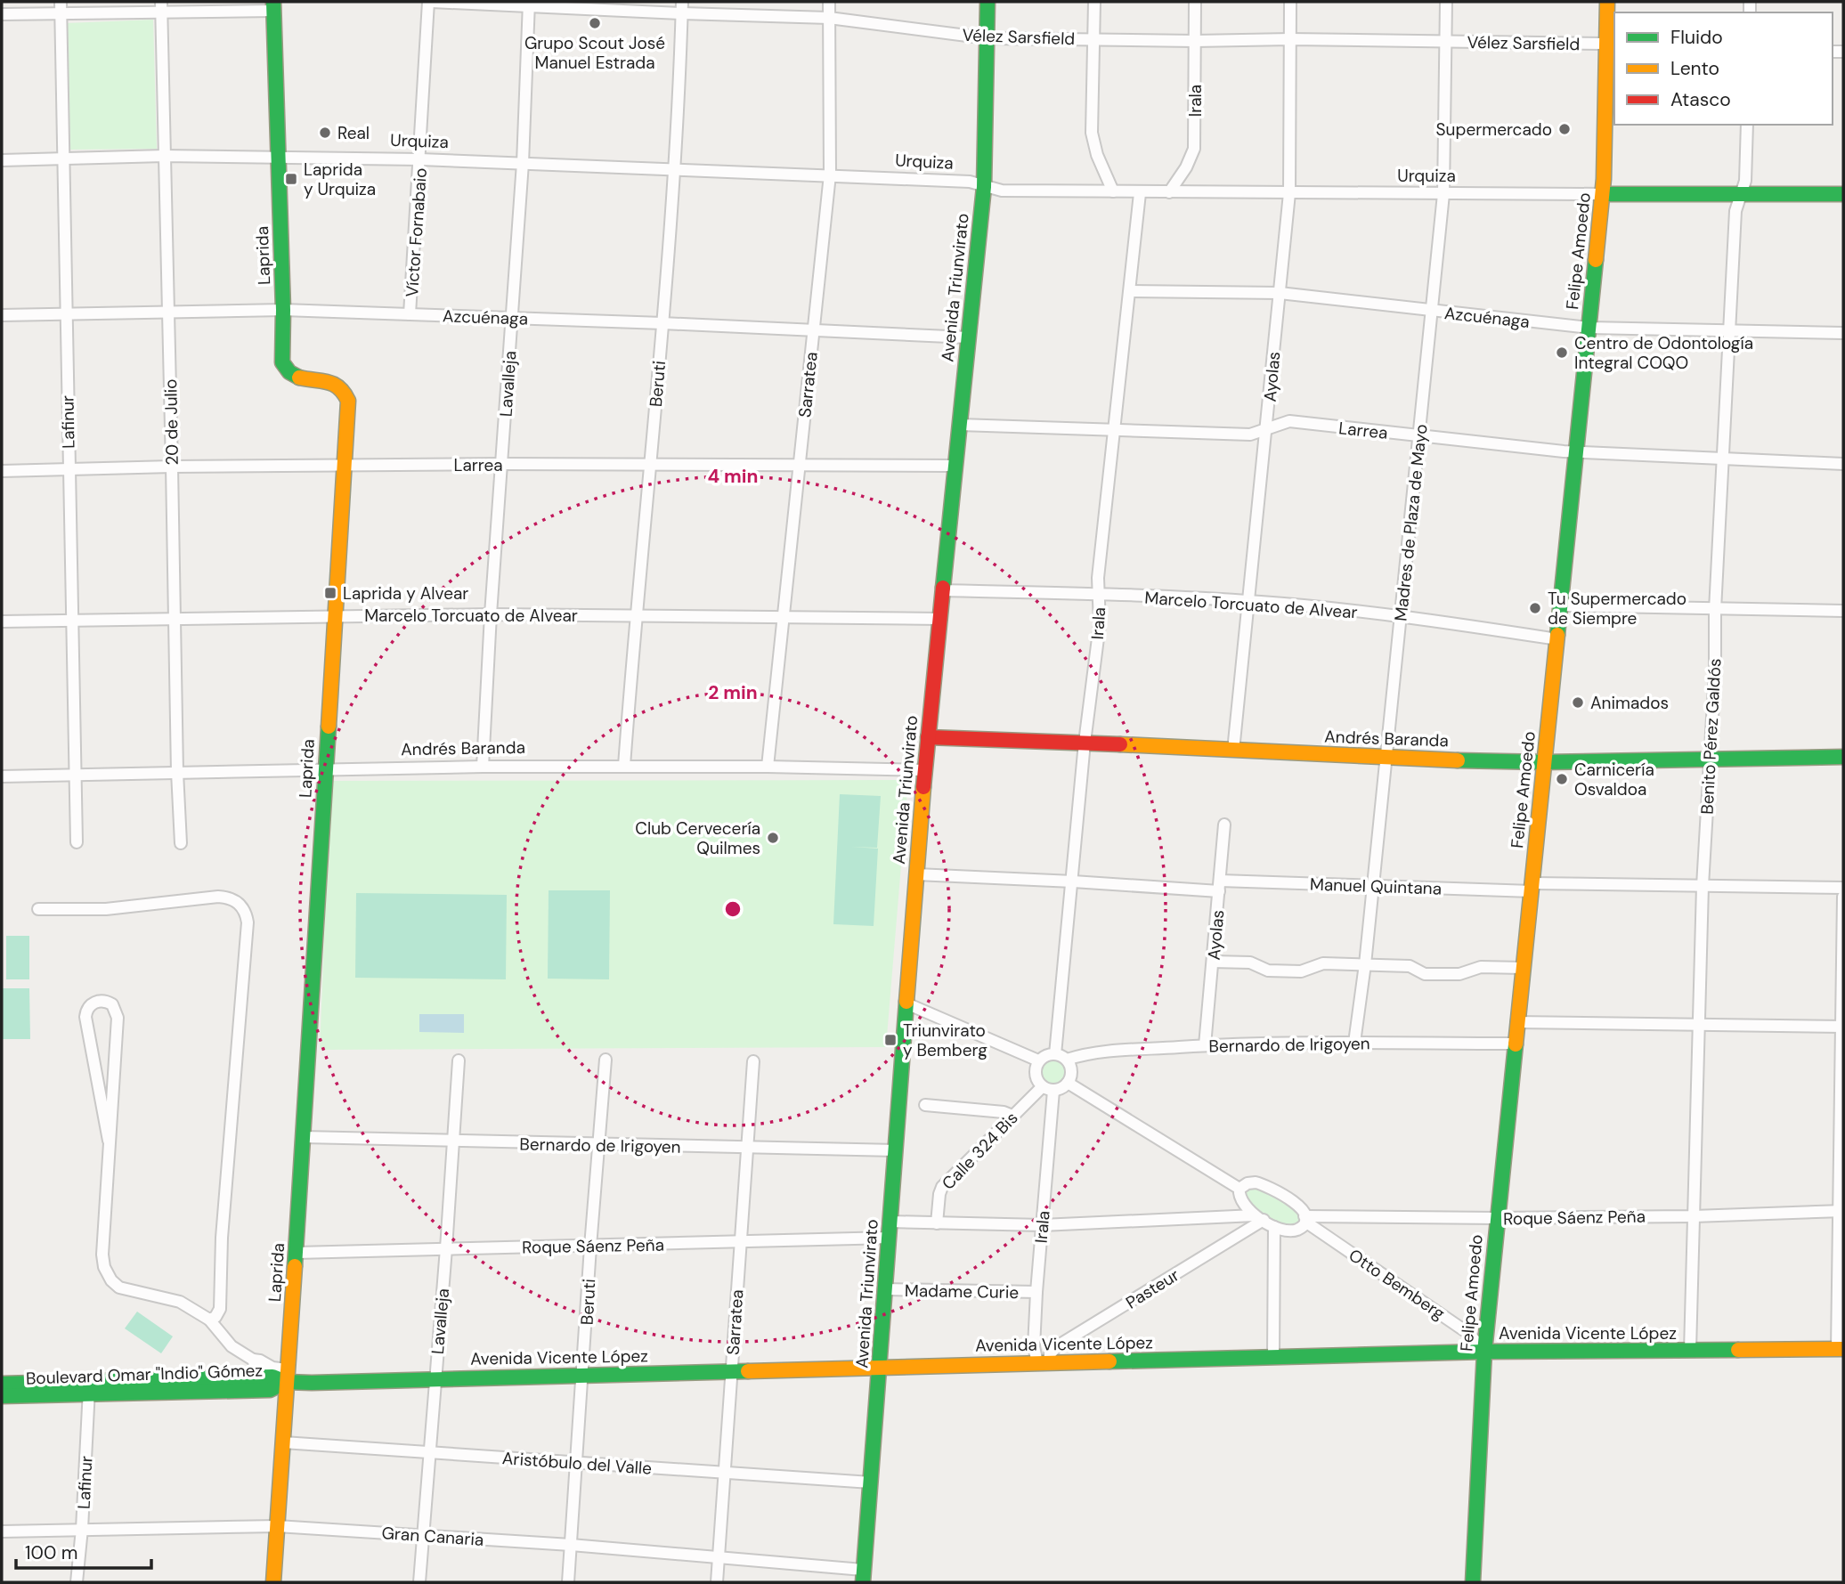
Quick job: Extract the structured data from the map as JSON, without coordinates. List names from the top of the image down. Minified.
{"streets":{"main road":["Urquiza","Felipe Amoedo","Laprida","Avenida Triunvirato","Andrés Baranda","Avenida Vicente López","Boulevard Omar \"Indio\" Gómez"],"street":["Vélez Sarsfield","Irala","Víctor Fornabaio","Azcuénaga","Ayolas","Lavalleja","Beruti","Sarratea","Lafinur","20 de Julio","Larrea","Madres de Plaza de Mayo","Marcelo Torcuato de Alvear","Benito Pérez Galdós","Manuel Quintana","Bernardo de Irigoyen","Calle 324 Bis","Roque Sáenz Peña","Otto Bemberg","Pasteur","Madame Curie","Aristóbulo del Valle","Gran Canaria"]},"crossings":[["Vélez Sarsfield","Irala"],["Vélez Sarsfield","Víctor Fornabaio"],["Vélez Sarsfield","Felipe Amoedo"],["Vélez Sarsfield","Avenida Triunvirato"],["Vélez Sarsfield","Ayolas"],["Vélez Sarsfield","Lavalleja"],["Vélez Sarsfield","Beruti"],["Vélez Sarsfield","Sarratea"],["Vélez Sarsfield","Madres de Plaza de Mayo"],["Irala","Urquiza"],["Irala","Azcuénaga"],["Irala","Larrea"],["Irala","Marcelo Torcuato de Alvear"],["Irala","Andrés Baranda"],["Irala","Manuel Quintana"],["Irala","Bernardo de Irigoyen"],["Irala","Calle 324 Bis"],["Irala","Pasteur"],["Irala","Madame Curie"],["Irala","Avenida Vicente López"],["Urquiza","Víctor Fornabaio"],["Urquiza","Felipe Amoedo"],["Urquiza","Laprida"],["Urquiza","Avenida Triunvirato"],["Urquiza","Ayolas"],["Urquiza","Lavalleja"],["Urquiza","Beruti"],["Urquiza","Sarratea"],["Urquiza","Lafinur"],["Urquiza","20 de Julio"],["Urquiza","Madres de Plaza de Mayo"],["Urquiza","Benito Pérez Galdós"],["Víctor Fornabaio","Azcuénaga"],["Felipe Amoedo","Azcuénaga"],["Felipe Amoedo","Larrea"],["Felipe Amoedo","Marcelo Torcuato de Alvear"],["Felipe Amoedo","Andrés Baranda"],["Felipe Amoedo","Manuel Quintana"],["Felipe Amoedo","Bernardo de Irigoyen"],["Felipe Amoedo","Roque Sáenz Peña"],["Felipe Amoedo","Otto Bemberg"],["Felipe Amoedo","Avenida Vicente López"],["Laprida","Azcuénaga"],["Laprida","Larrea"],["Laprida","Marcelo Torcuato de Alvear"],["Laprida","Andrés Baranda"],["Laprida","Bernardo de Irigoyen"],["Laprida","Roque Sáenz Peña"],["Laprida","Avenida Vicente López"],["Laprida","Boulevard Omar \"Indio\" Gómez"],["Laprida","Aristóbulo del Valle"],["Laprida","Gran Canaria"],["Avenida Triunvirato","Azcuénaga"],["Avenida Triunvirato","Larrea"],["Avenida Triunvirato","Marcelo Torcuato de Alvear"],["Avenida Triunvirato","Andrés Baranda"],["Avenida Triunvirato","Manuel Quintana"],["Avenida Triunvirato","Bernardo de Irigoyen"],["Avenida Triunvirato","Roque Sáenz Peña"],["Avenida Triunvirato","Madame Curie"],["Avenida Triunvirato","Avenida Vicente López"],["Avenida Triunvirato","Aristóbulo del Valle"],["Avenida Triunvirato","Gran Canaria"],["Azcuénaga","Ayolas"],["Azcuénaga","Lavalleja"],["Azcuénaga","Beruti"],["Azcuénaga","Sarratea"],["Azcuénaga","Lafinur"],["Azcuénaga","20 de Julio"],["Azcuénaga","Madres de Plaza de Mayo"],["Azcuénaga","Benito Pérez Galdós"],["Ayolas","Larrea"],["Ayolas","Marcelo Torcuato de Alvear"],["Ayolas","Andrés Baranda"],["Ayolas","Manuel Quintana"],["Ayolas","Bernardo de Irigoyen"],["Lavalleja","Larrea"],["Lavalleja","Marcelo Torcuato de Alvear"],["Lavalleja","Andrés Baranda"],["Lavalleja","Bernardo de Irigoyen"],["Lavalleja","Roque Sáenz Peña"],["Lavalleja","Avenida Vicente López"],["Lavalleja","Aristóbulo del Valle"],["Lavalleja","Gran Canaria"],["Beruti","Larrea"],["Beruti","Marcelo Torcuato de Alvear"],["Beruti","Andrés Baranda"],["Beruti","Bernardo de Irigoyen"],["Beruti","Roque Sáenz Peña"],["Beruti","Avenida Vicente López"],["Beruti","Aristóbulo del Valle"],["Beruti","Gran Canaria"],["Sarratea","Larrea"],["Sarratea","Marcelo Torcuato de Alvear"],["Sarratea","Andrés Baranda"],["Sarratea","Bernardo de Irigoyen"],["Sarratea","Roque Sáenz Peña"],["Sarratea","Avenida Vicente López"],["Sarratea","Aristóbulo del Valle"],["Sarratea","Gran Canaria"],["Lafinur","Larrea"],["Lafinur","Marcelo Torcuato de Alvear"],["Lafinur","Andrés Baranda"],["Lafinur","Boulevard Omar \"Indio\" Gómez"],["Lafinur","Gran Canaria"],["20 de Julio","Larrea"],["20 de Julio","Marcelo Torcuato de Alvear"],["20 de Julio","Andrés Baranda"],["Larrea","Madres de Plaza de Mayo"],["Larrea","Benito Pérez Galdós"],["Madres de Plaza de Mayo","Marcelo Torcuato de Alvear"],["Madres de Plaza de Mayo","Andrés Baranda"],["Madres de Plaza de Mayo","Manuel Quintana"],["Madres de Plaza de Mayo","Bernardo de Irigoyen"],["Benito Pérez Galdós","Andrés Baranda"],["Benito Pérez Galdós","Manuel Quintana"],["Benito Pérez Galdós","Roque Sáenz Peña"],["Benito Pérez Galdós","Avenida Vicente López"],["Bernardo de Irigoyen","Calle 324 Bis"],["Roque Sáenz Peña","Otto Bemberg"],["Otto Bemberg","Avenida Vicente López"],["Pasteur","Avenida Vicente López"],["Avenida Vicente López","Boulevard Omar \"Indio\" Gómez"]],"places":{"other":["Grupo Scout José Manuel Estrada","Supermercado","Real","Centro de Odontología Integral COQO","Tu Supermercado de Siempre","Animados","Carnicería Osvaldoa","Club Cervecería Quilmes"],"transit":["Laprida y Urquiza","Laprida y Alvear","Triunvirato y Bemberg"]},"legend":["Fluido","Lento","Atasco"],"scale_bar":"100 m","rings":["4 min","2 min"]}
